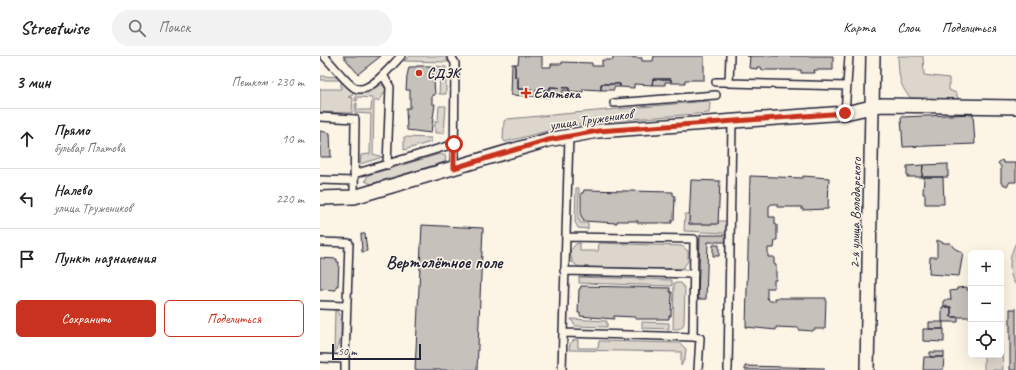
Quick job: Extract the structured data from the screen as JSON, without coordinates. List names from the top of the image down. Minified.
{"streets":{"street":["улица Тружеников","2-я улица Володарского"]},"crossings":[["улица Тружеников","2-я улица Володарского"]],"districts":["Вертолётное поле"],"places":{"other":["СДЭК"],"health":["Еаптека"]},"scale_bar":"50 m","page":{"header":"Streetwise","search":"Поиск","nav":["Карта","Слои","Поделиться"],"heading":["3 мин","Пешком · 230 m"],"list":[["Прямо","бульвар Платова","10 m"],["Налево","улица Тружеников","220 m"],"Пункт назначения"],"map_buttons":["+","−"],"buttons":["Сохранить","Поделиться"],"scale":"50 m"}}
